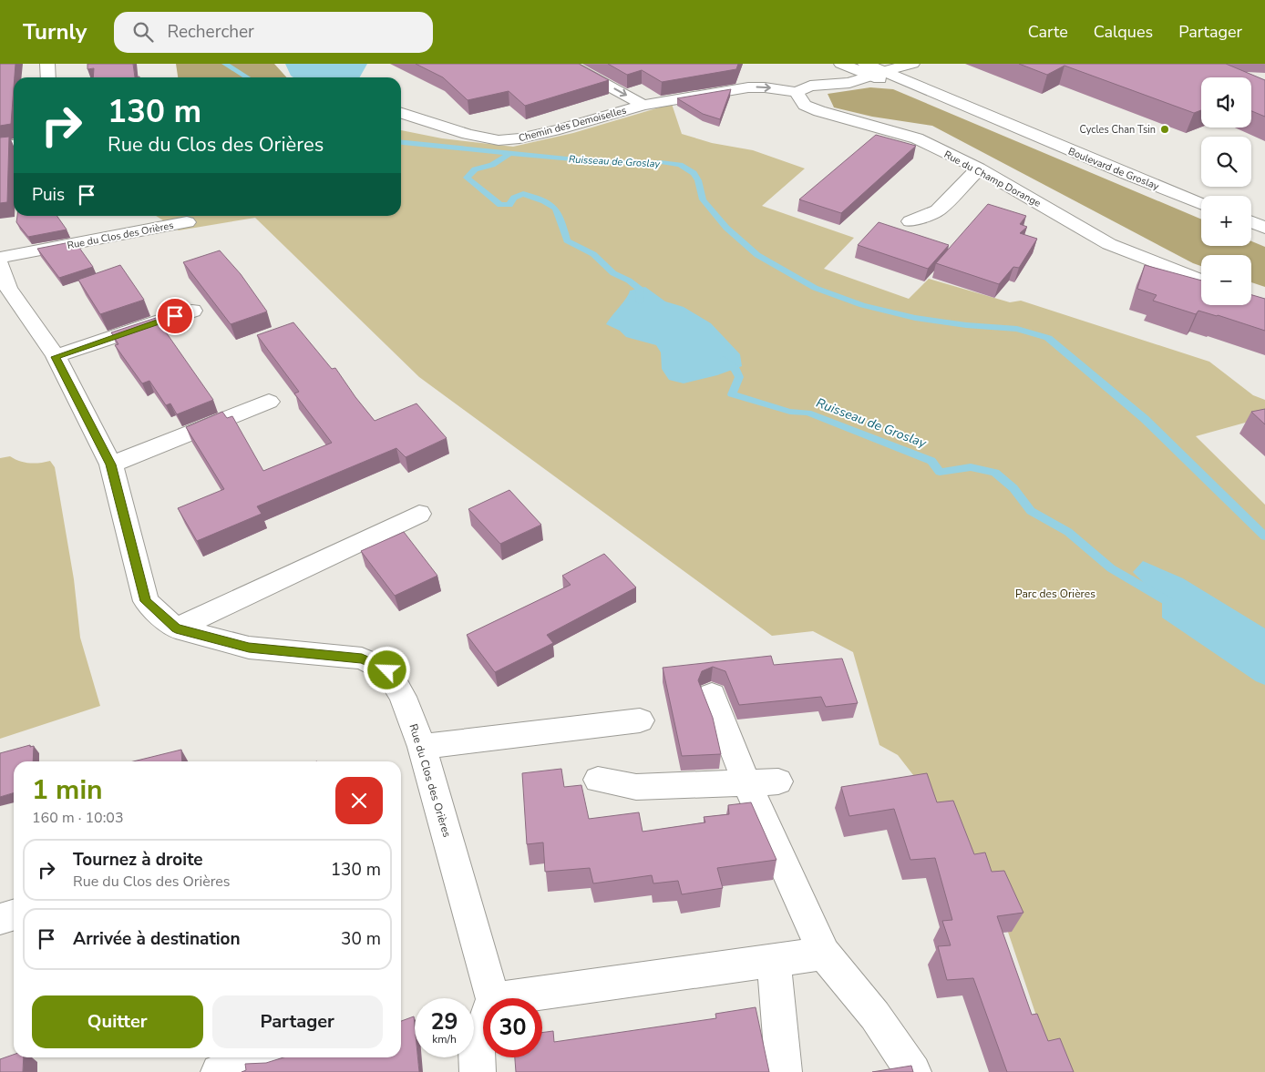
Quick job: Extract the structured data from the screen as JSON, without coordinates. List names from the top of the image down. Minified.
{"streets":{"street":["Chemin des Demoiselles","Boulevard de Groslay","Rue du Champ Dorange","Rue du Clos des Orières"]},"crossings":[["Chemin des Demoiselles","Rue du Champ Dorange"]],"water":["Ruisseau de Groslay"],"parks":["Parc des Orières"],"places":["Cycles Chan Tsin"],"page":{"header":"Turnly","search":"Rechercher","nav":["Carte","Calques","Partager"],"map_buttons":["+","−"],"turn":["130 m","Rue du Clos des Orières"],"then":"Puis","heading":["1 min","160 m · 10:03"],"list":[{"name":"Tournez à droite","note":"Rue du Clos des Orières","value":"130 m"},{"name":"Arrivée à destination","value":"30 m"}],"buttons":["Quitter","Partager"],"speed":"29 km/h","limit":"30"}}
